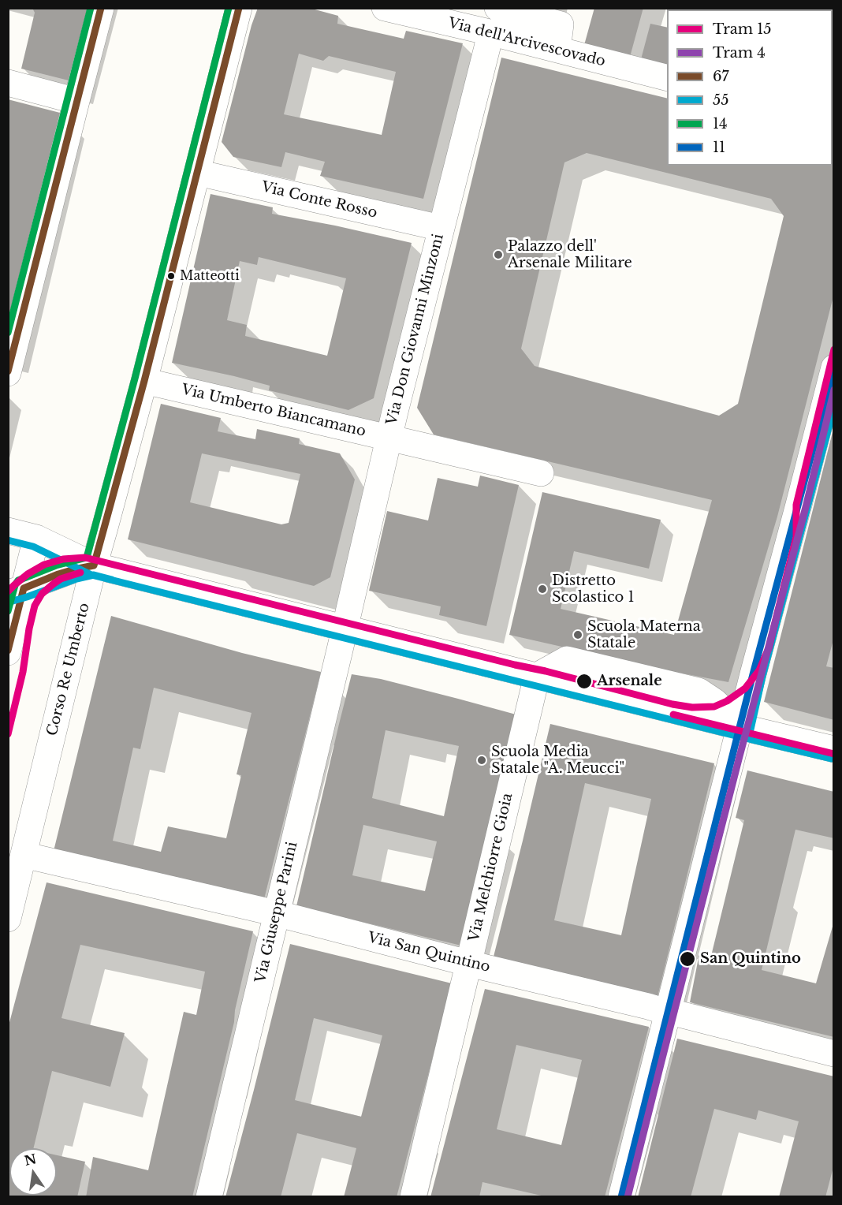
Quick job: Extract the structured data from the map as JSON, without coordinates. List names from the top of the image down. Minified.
{"streets":{"street":["Via dell'Arcivescovado","Via Conte Rosso","Via Don Giovanni Minzoni","Via Umberto Biancamano","Corso Re Umberto","Via Melchiorre Gioia","Via Giuseppe Parini","Via San Quintino"]},"crossings":[["Via dell'Arcivescovado","Via Don Giovanni Minzoni"],["Via Conte Rosso","Via Don Giovanni Minzoni"],["Via Conte Rosso","Corso Re Umberto"],["Via Don Giovanni Minzoni","Via Umberto Biancamano"],["Via Don Giovanni Minzoni","Via Giuseppe Parini"],["Via Umberto Biancamano","Corso Re Umberto"],["Corso Re Umberto","Via San Quintino"],["Via Melchiorre Gioia","Via San Quintino"],["Via Giuseppe Parini","Via San Quintino"]],"places":["Palazzo dell' Arsenale Militare","Matteotti","Distretto Scolastico 1","Scuola Materna Statale","Arsenale","Scuola Media Statale \"A. Meucci\"","San Quintino"],"lines":["transit line 67","transit line 14","tram line 15","transit line 11","tram line 4","transit line 55"],"legend":["Tram 15","Tram 4","67","55","14","11"],"north":"top"}
